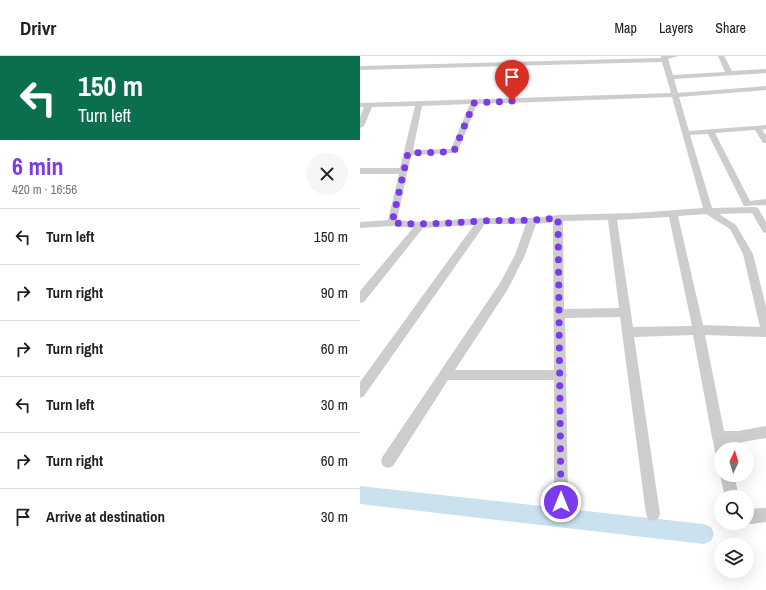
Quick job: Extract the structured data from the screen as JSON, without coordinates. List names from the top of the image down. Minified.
{"north":"top","page":{"header":"Drivr","nav":["Map","Layers","Share"],"turn":["150 m","Turn left"],"heading":["6 min","420 m · 16:56"],"list":[{"name":"Turn left","value":"150 m"},{"name":"Turn right","value":"90 m"},{"name":"Turn right","value":"60 m"},{"name":"Turn left","value":"30 m"},{"name":"Turn right","value":"60 m"},{"name":"Arrive at destination","value":"30 m"}]}}
